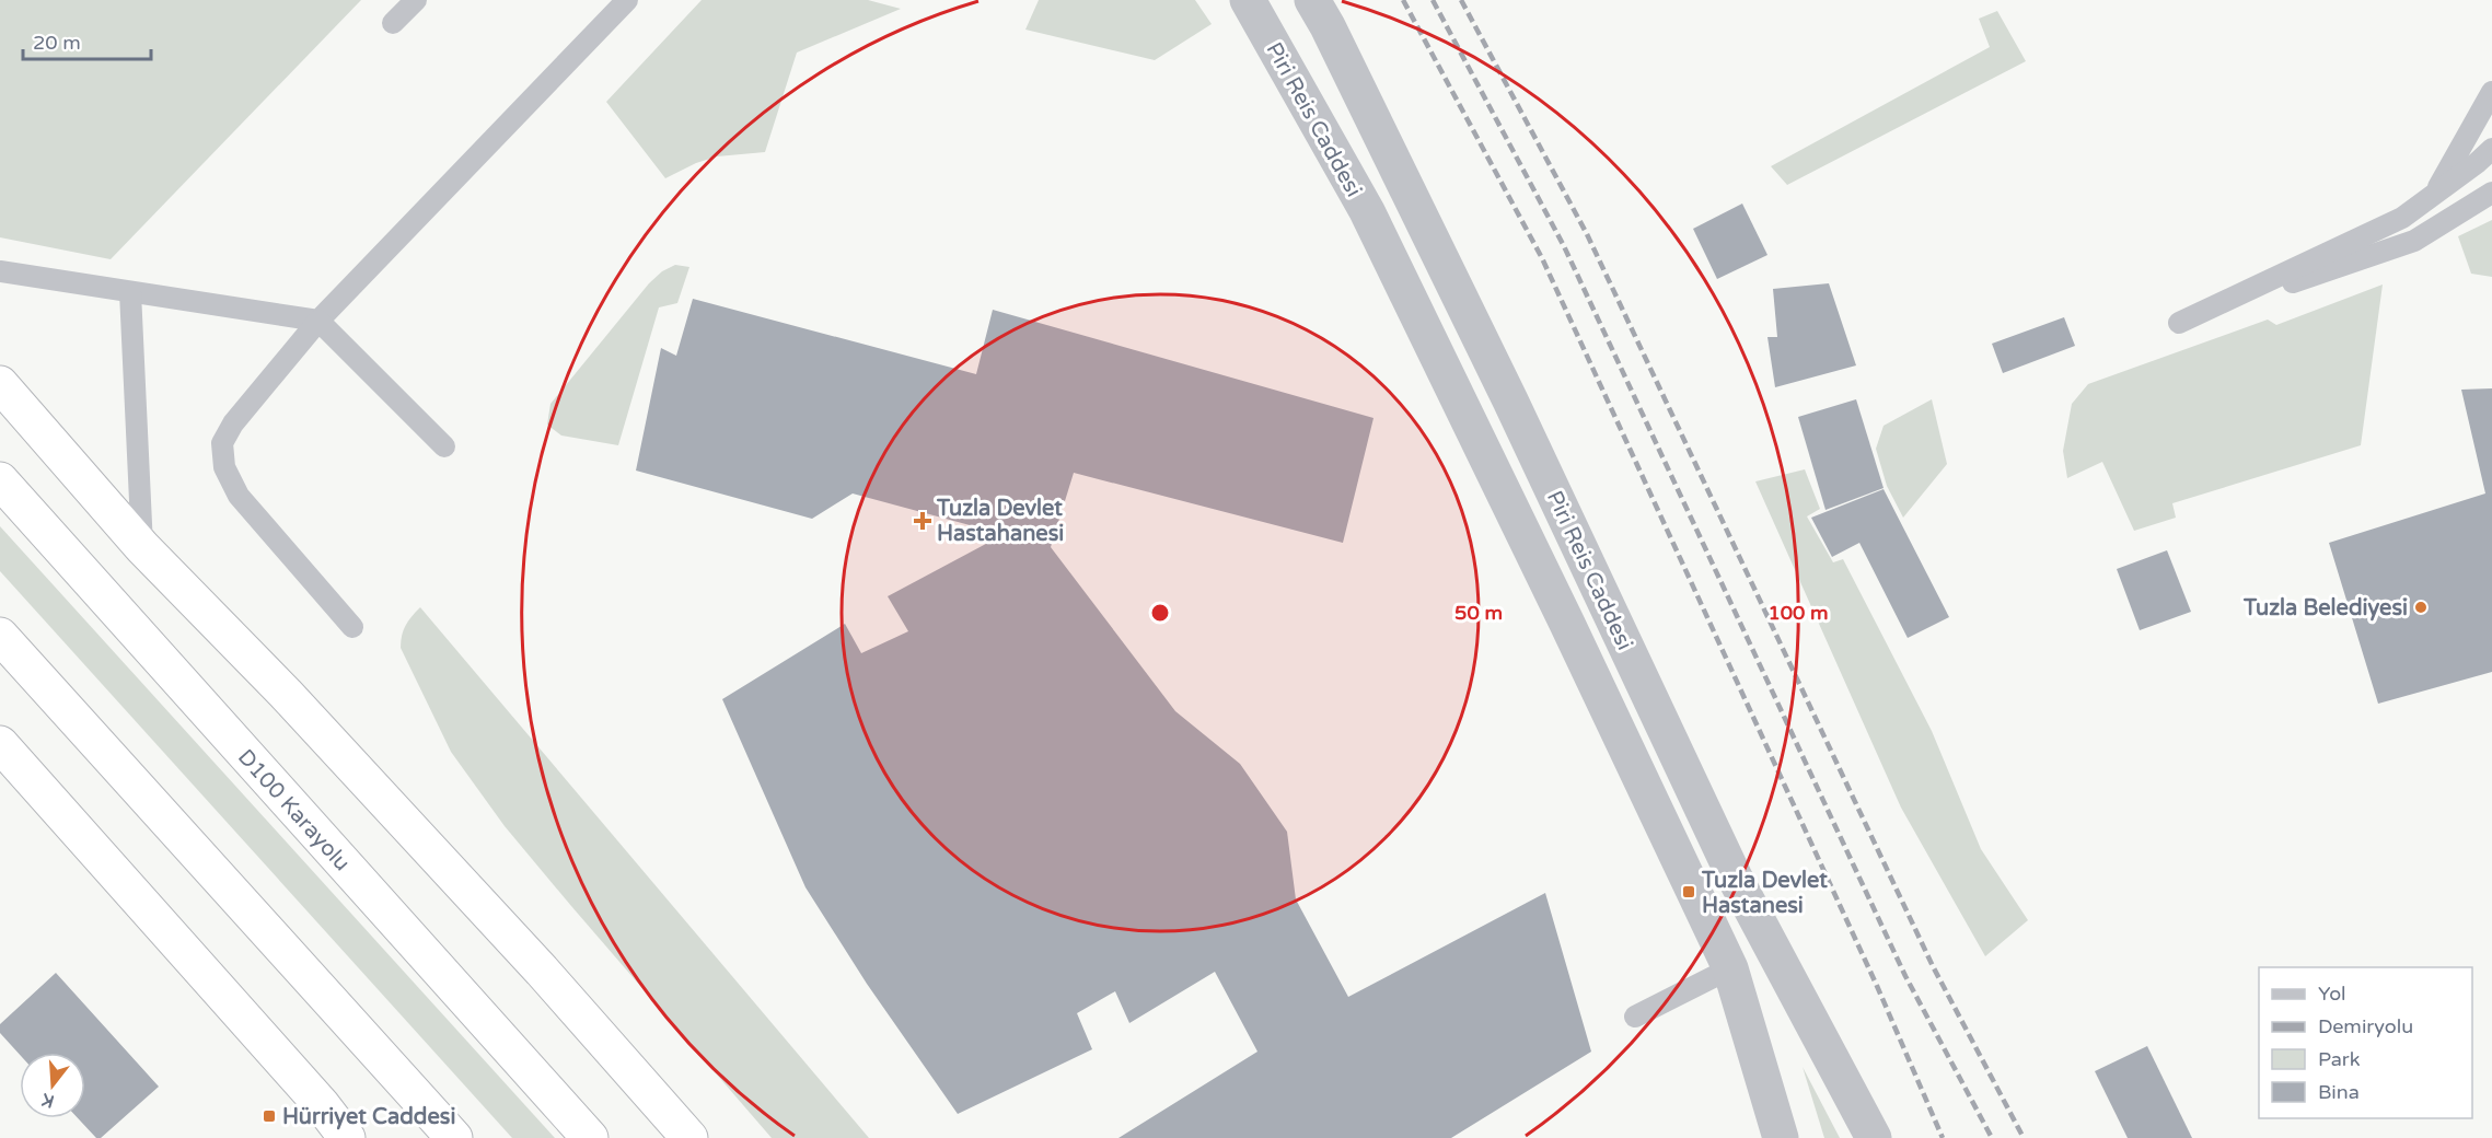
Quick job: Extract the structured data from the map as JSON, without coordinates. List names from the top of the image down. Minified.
{"streets":{"highway":["D100 Karayolu"],"street":["Piri Reis Caddesi"]},"places":{"health":["Tuzla Devlet Hastahanesi"],"other":["Tuzla Belediyesi"],"transit":["Tuzla Devlet Hastanesi","Hürriyet Caddesi"]},"legend":["Yol","Demiryolu","Park","Bina"],"scale_bar":"20 m","north":"bottom","rings":["50 m","100 m"]}
